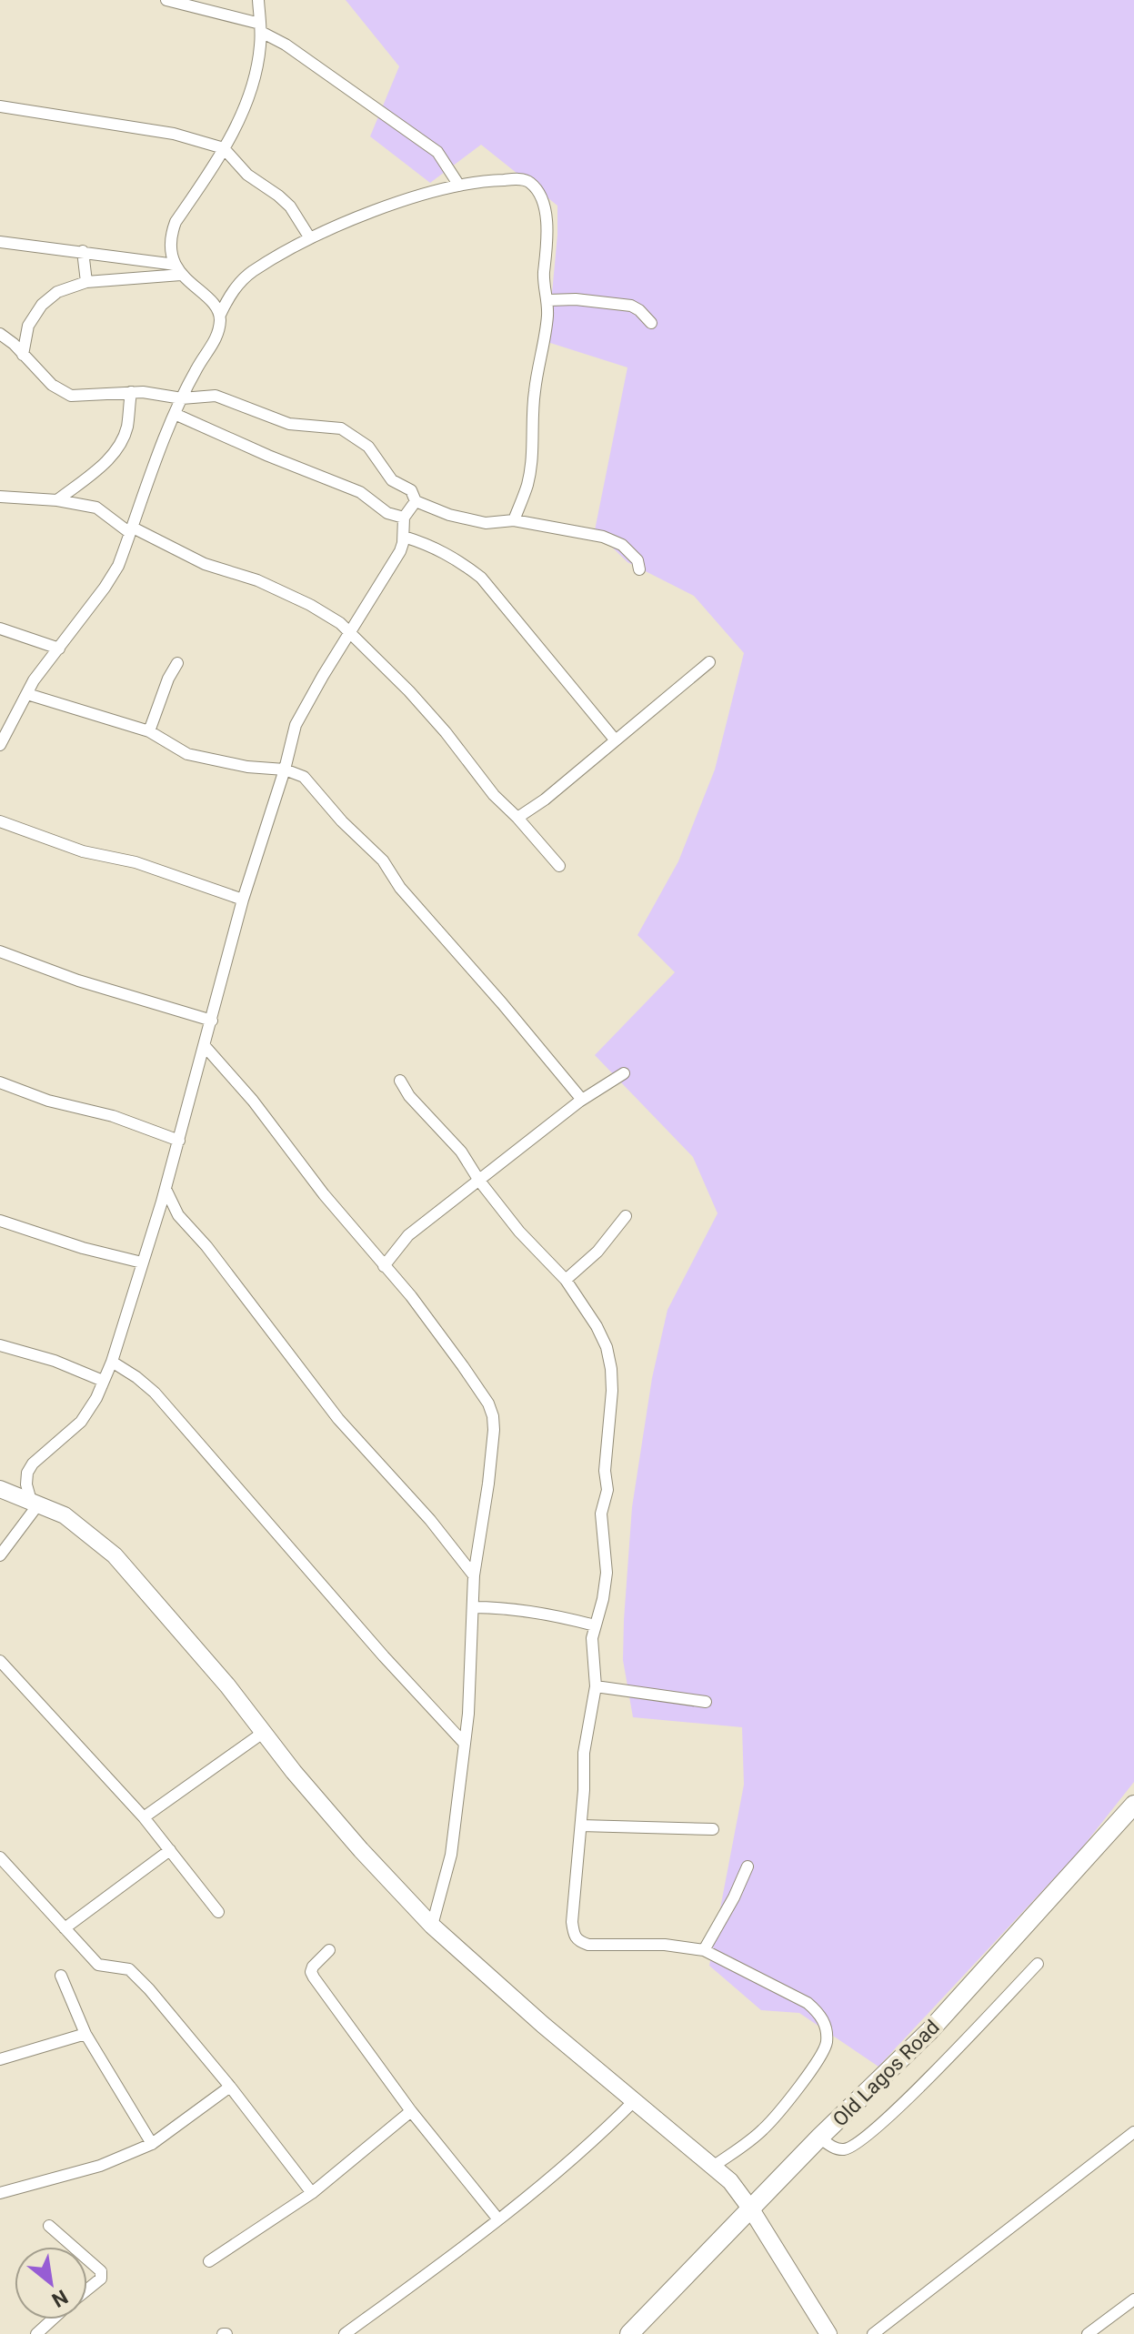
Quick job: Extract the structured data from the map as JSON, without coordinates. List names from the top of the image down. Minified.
{"streets":{"main road":["Old Lagos Road"]},"north":"bottom right"}
